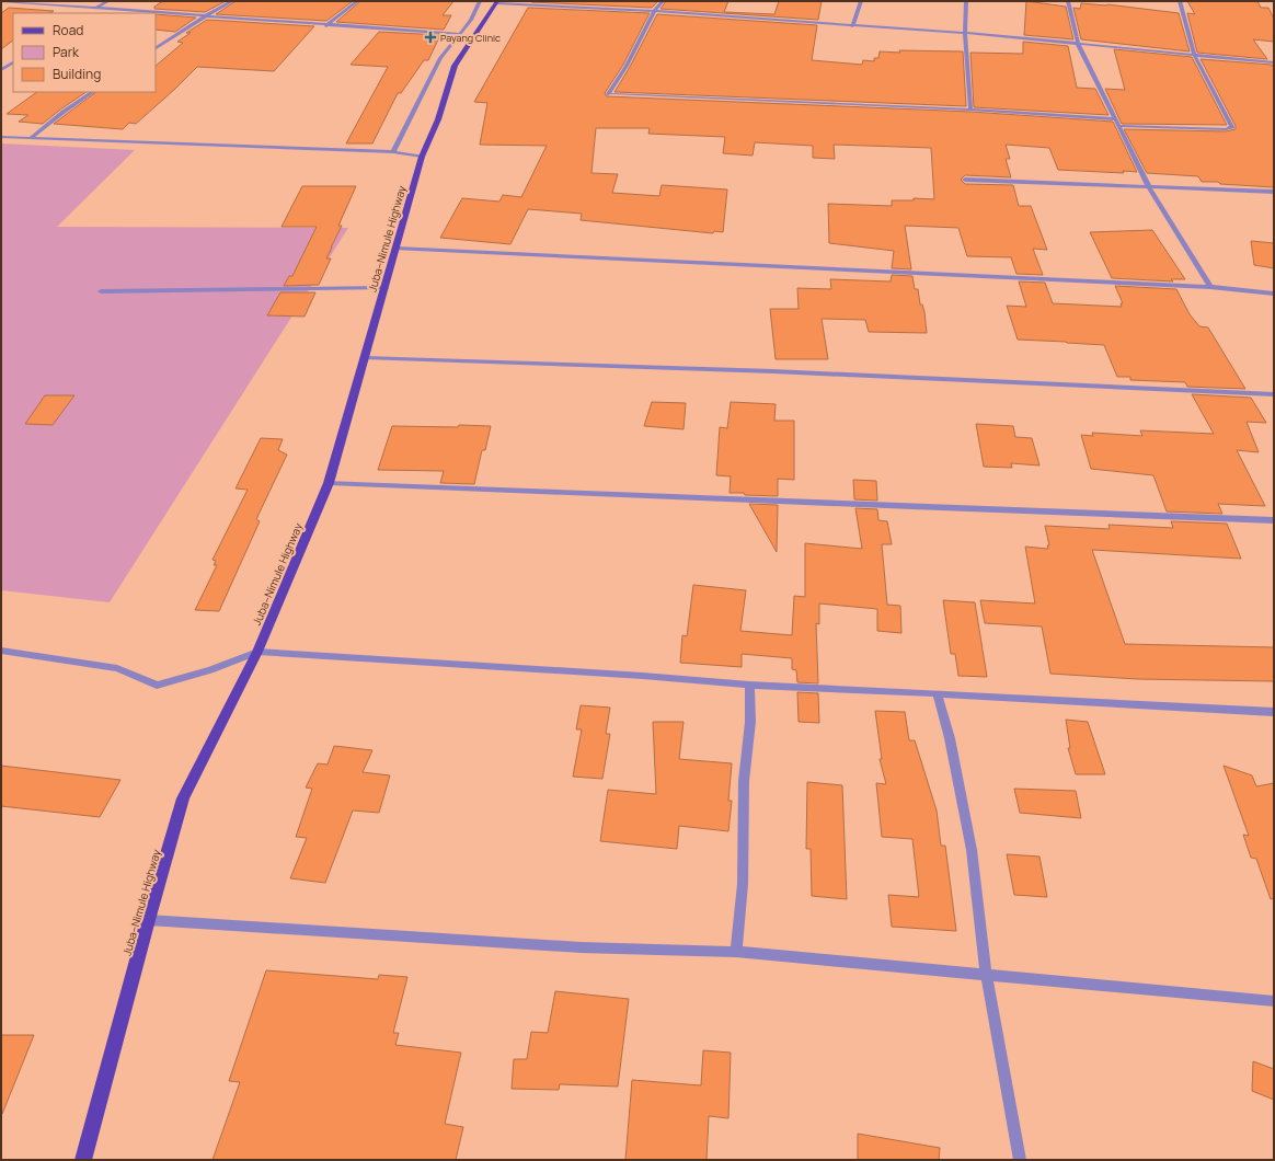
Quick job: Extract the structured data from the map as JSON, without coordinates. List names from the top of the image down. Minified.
{"streets":{"main road":["Juba–Nimule Highway"]},"places":{"health":["Payang Clinic"]},"legend":["Road","Park","Building"]}
